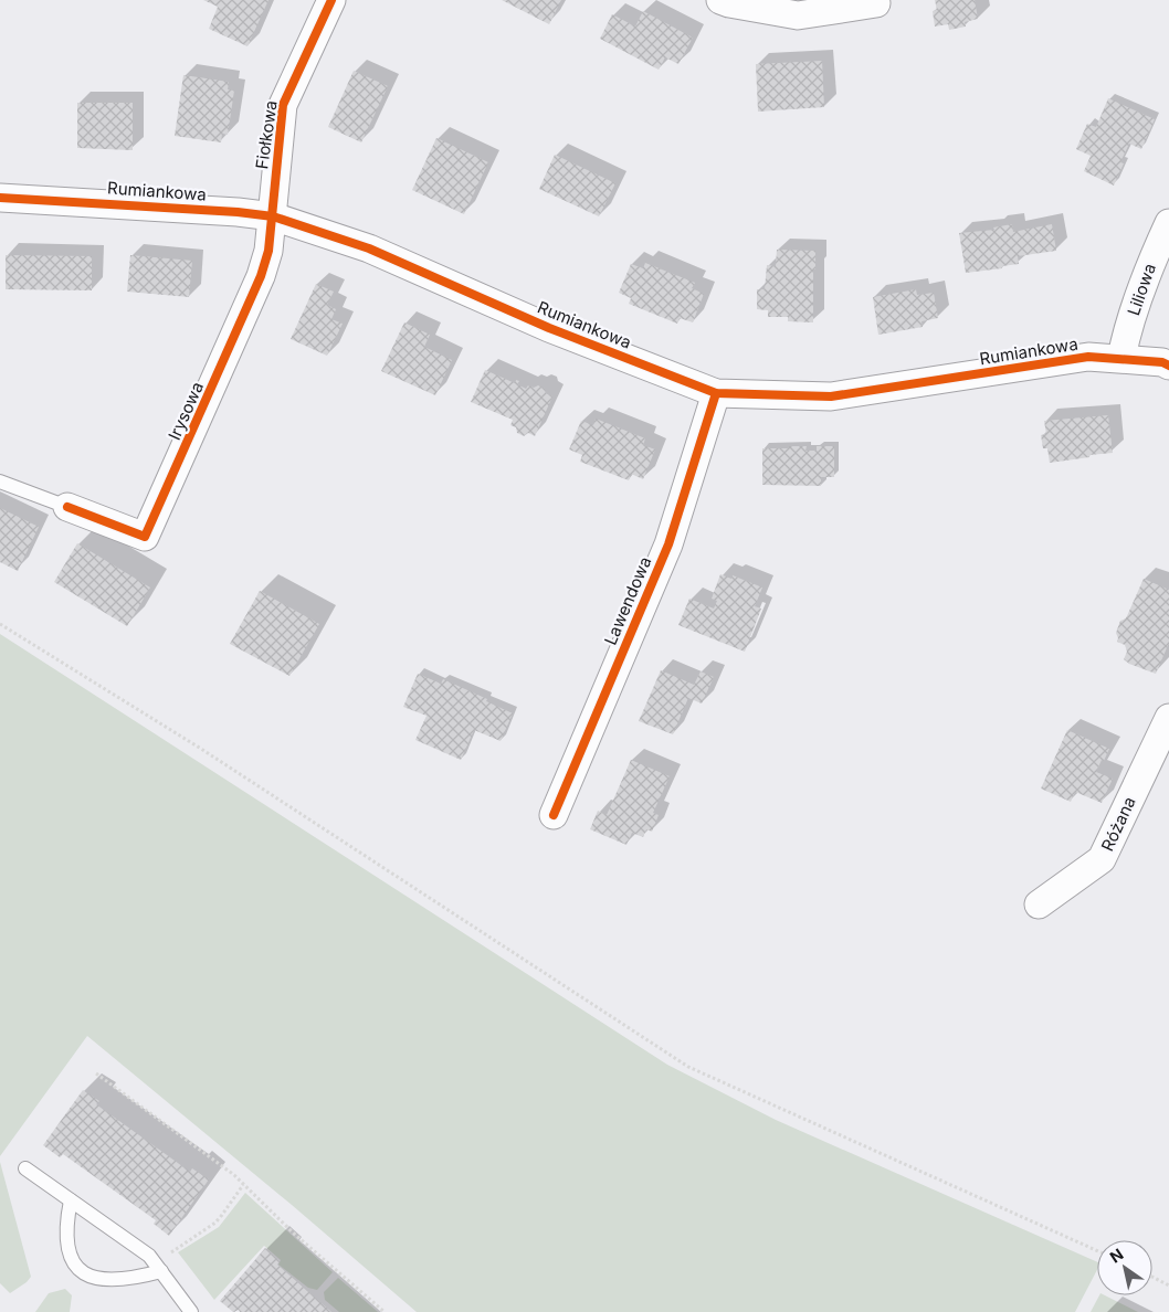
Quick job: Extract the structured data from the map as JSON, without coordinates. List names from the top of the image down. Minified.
{"streets":{"street":["Fiołkowa","Rumiankowa","Liliowa","Irysowa","Lawendowa","Różana"]},"crossings":[["Fiołkowa","Rumiankowa"],["Fiołkowa","Irysowa"],["Rumiankowa","Liliowa"],["Rumiankowa","Irysowa"],["Rumiankowa","Lawendowa"]],"north":"top left"}
